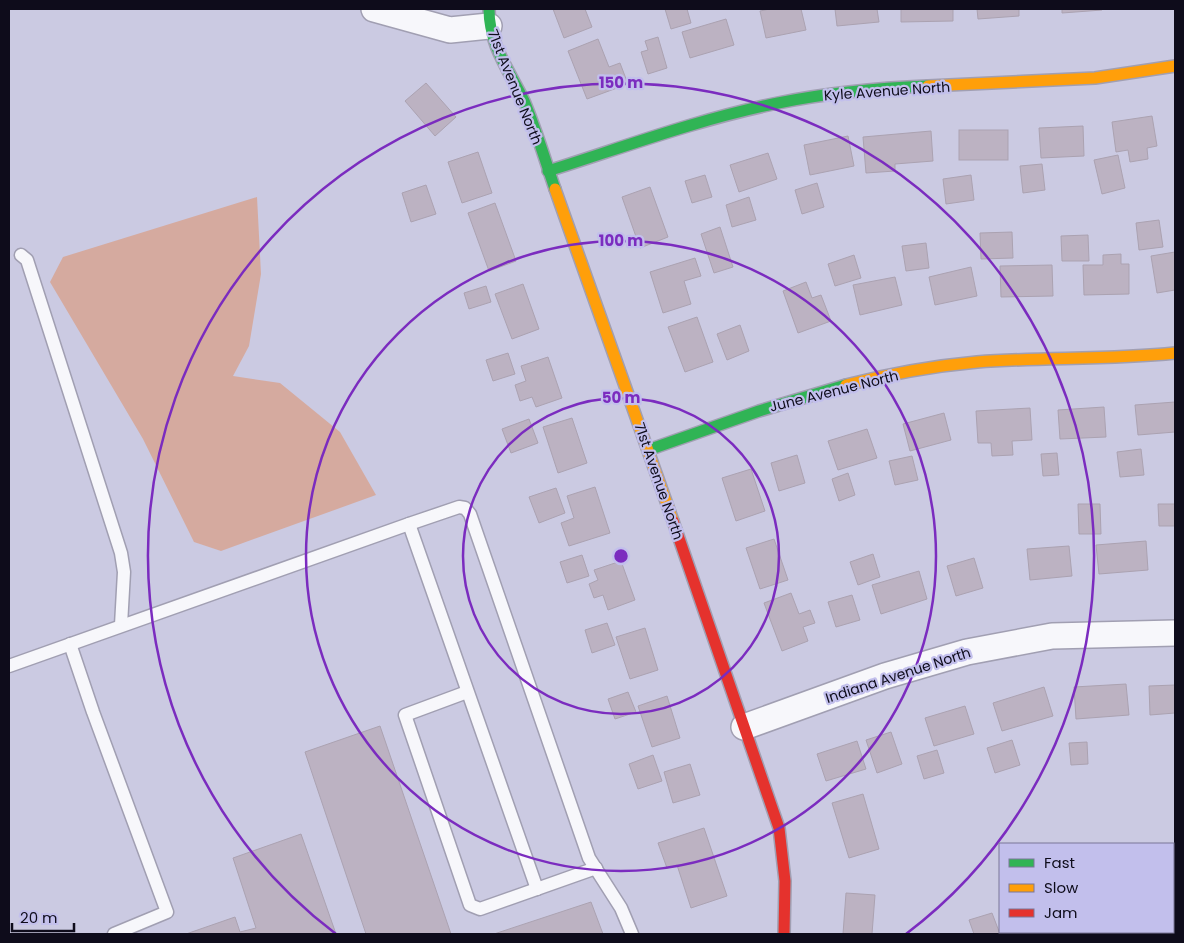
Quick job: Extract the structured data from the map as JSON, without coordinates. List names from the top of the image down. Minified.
{"streets":{"street":["71st Avenue North","Kyle Avenue North","June Avenue North","Indiana Avenue North"]},"crossings":[["71st Avenue North","Kyle Avenue North"],["71st Avenue North","June Avenue North"],["71st Avenue North","Indiana Avenue North"]],"legend":["Fast","Slow","Jam"],"scale_bar":"20 m","rings":["150 m","100 m","50 m"]}
